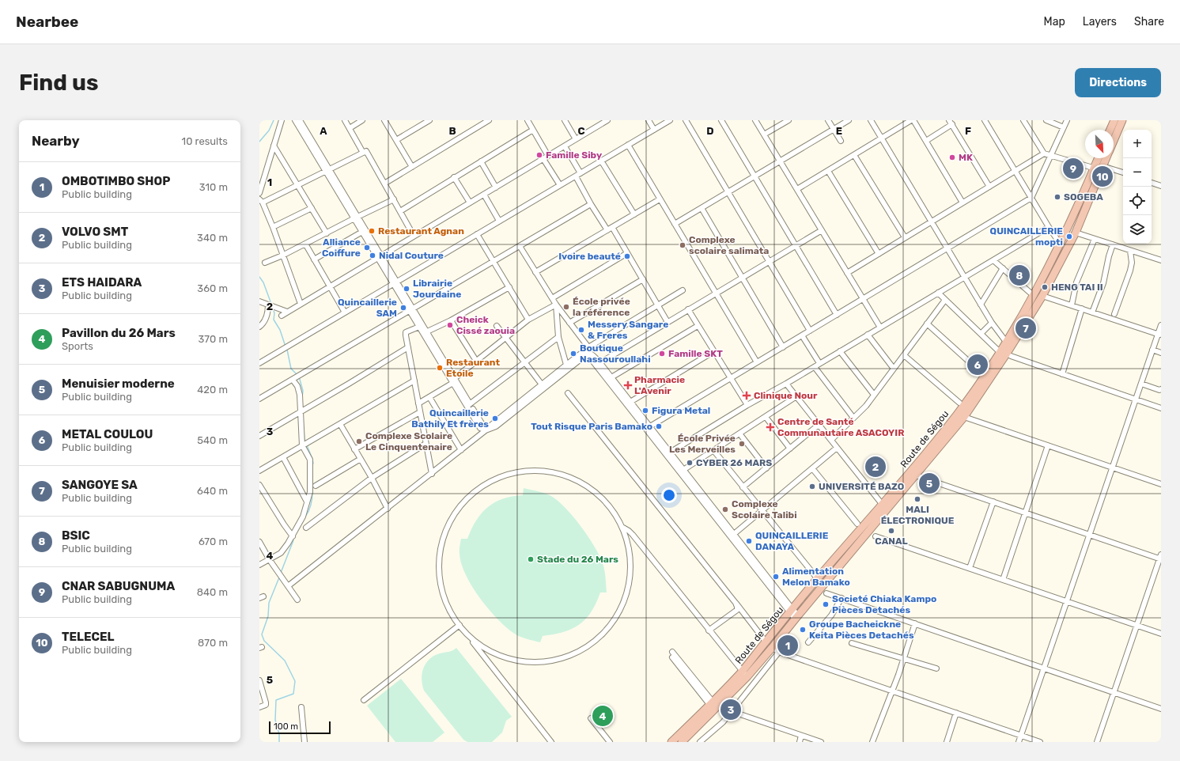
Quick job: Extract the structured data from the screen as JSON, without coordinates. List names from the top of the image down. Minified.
{"streets":{"highway":["Route de Ségou"]},"places":{"other":["Famille Siby","MK","SOGEBA","Restaurant Agnan","QUINCAILLERIE mopti","Complexe scolaire salimata","Alliance Coiffure","Nidal Couture","Ivoire beauté","HENG TAI II","Librairie Jourdaine","École privée la référence","Quincaillerie SAM","Cheick Cissé zaouia","Messery Sangare & Freres","Boutique Nassouroullahi","Famille SKT","Restaurant Etoile","Figura Metal","Quincaillerie Bathily Et frères","Tout Risque Paris Bamako","Complexe Scolaire Le Cinquentenaire","École Privée Les Merveilles","CYBER 26 MARS","UNIVERSITÉ BAZO","MALI ÉLECTRONIQUE","Complexe Scolaire Talibi","CANAL","QUINCAILLERIE DANAYA","Stade du 26 Mars","Alimentation Melon Bamako","Societé Chiaka Kampo Pièces Detachés","Groupe Bacheickne Keita Pièces Detachés"],"health":["Pharmacie L'Avenir","Clinique Nour","Centre de Santé Communautaire ASACOYIR"]},"scale_bar":"100 m","north":"bottom right","page":{"header":"Nearbee","nav":["Map","Layers","Share"],"buttons":"Directions","title":"Find us","heading":["Nearby","10 results"],"map_buttons":["+","−"],"pins":["9","10","8","7","6","2","5","1","3","4"],"list":[{"mark":"1","name":"OMBOTIMBO SHOP","note":"Public building","value":"310 m"},{"mark":"2","name":"VOLVO SMT","note":"Public building","value":"340 m"},{"mark":"3","name":"ETS HAIDARA","note":"Public building","value":"360 m"},{"mark":"4","name":"Pavillon du 26 Mars","note":"Sports","value":"370 m"},{"mark":"5","name":"Menuisier moderne","note":"Public building","value":"420 m"},{"mark":"6","name":"METAL COULOU","note":"Public building","value":"540 m"},{"mark":"7","name":"SANGOYE SA","note":"Public building","value":"640 m"},{"mark":"8","name":"BSIC","note":"Public building","value":"670 m"},{"mark":"9","name":"CNAR SABUGNUMA","note":"Public building","value":"840 m"},{"mark":"10","name":"TELECEL","note":"Public building","value":"870 m"}],"scale":"100 m"},"grid":{"columns":["A","B","C","D","E","F"],"rows":["1","2","3","4","5"]}}
